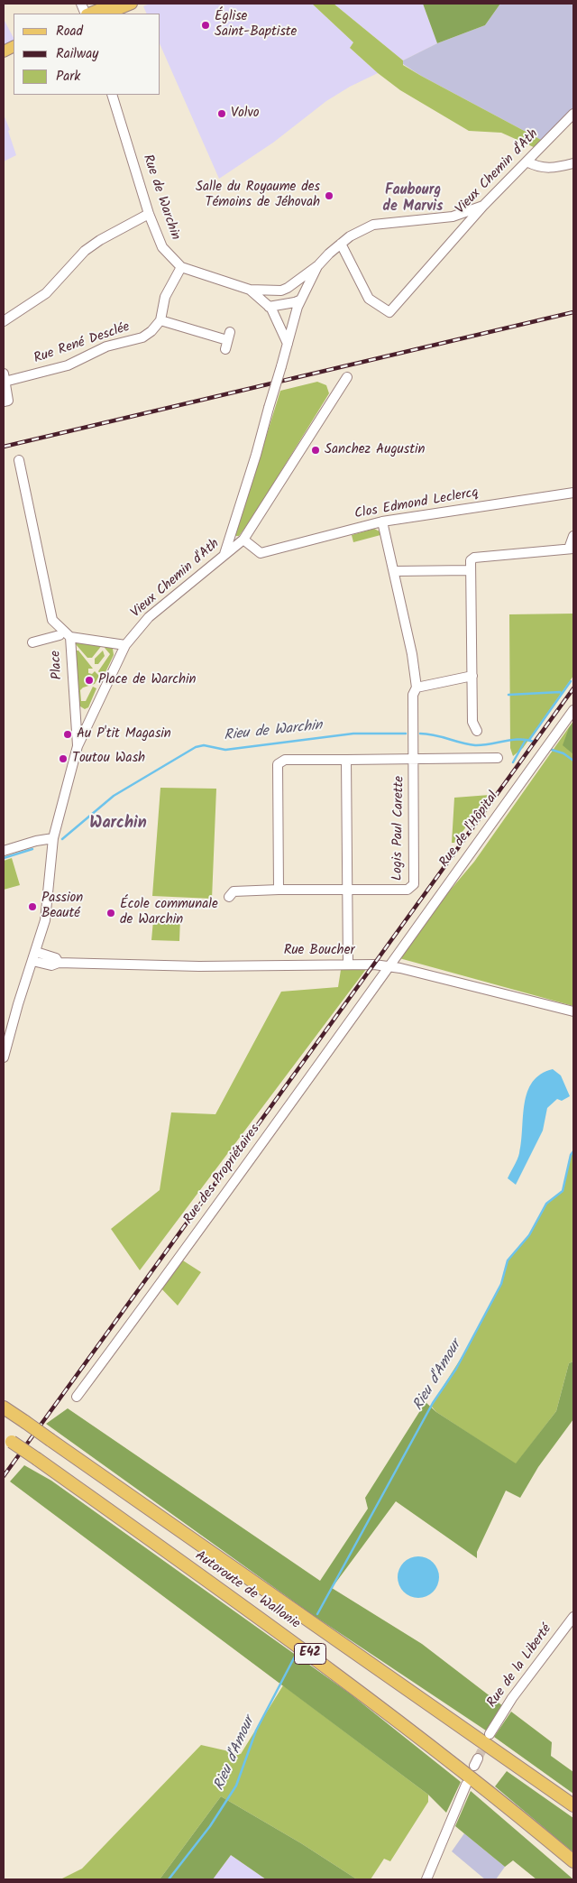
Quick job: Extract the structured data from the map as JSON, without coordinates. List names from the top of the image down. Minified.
{"streets":{"highway":["Autoroute de Wallonie","E42"],"street":["Vieux Chemin d'Ath","Rue de Warchin","Rue René Desclée","Clos Edmond Leclercq","Place","Logis Paul Carette","Rue de l'Hôpital","Rue Boucher","Rue des Propriétaires","Rue de la Liberté"]},"crossings":[["Vieux Chemin d'Ath","Clos Edmond Leclercq"],["Vieux Chemin d'Ath","Place"],["Vieux Chemin d'Ath","Rue Boucher"],["Rue de l'Hôpital","Rue Boucher"],["Rue de l'Hôpital","Rue des Propriétaires"],["Rue Boucher","Rue des Propriétaires"]],"districts":["Faubourg de Marvis","Warchin"],"water":["Rieu de Warchin","Rieu d'Amour"],"places":["Église Saint-Baptiste","Volvo","Salle du Royaume des Témoins de Jéhovah","Sanchez Augustin","Place de Warchin","Au P'tit Magasin","Toutou Wash","Passion Beauté","École communale de Warchin"],"legend":["Road","Railway","Park"]}
